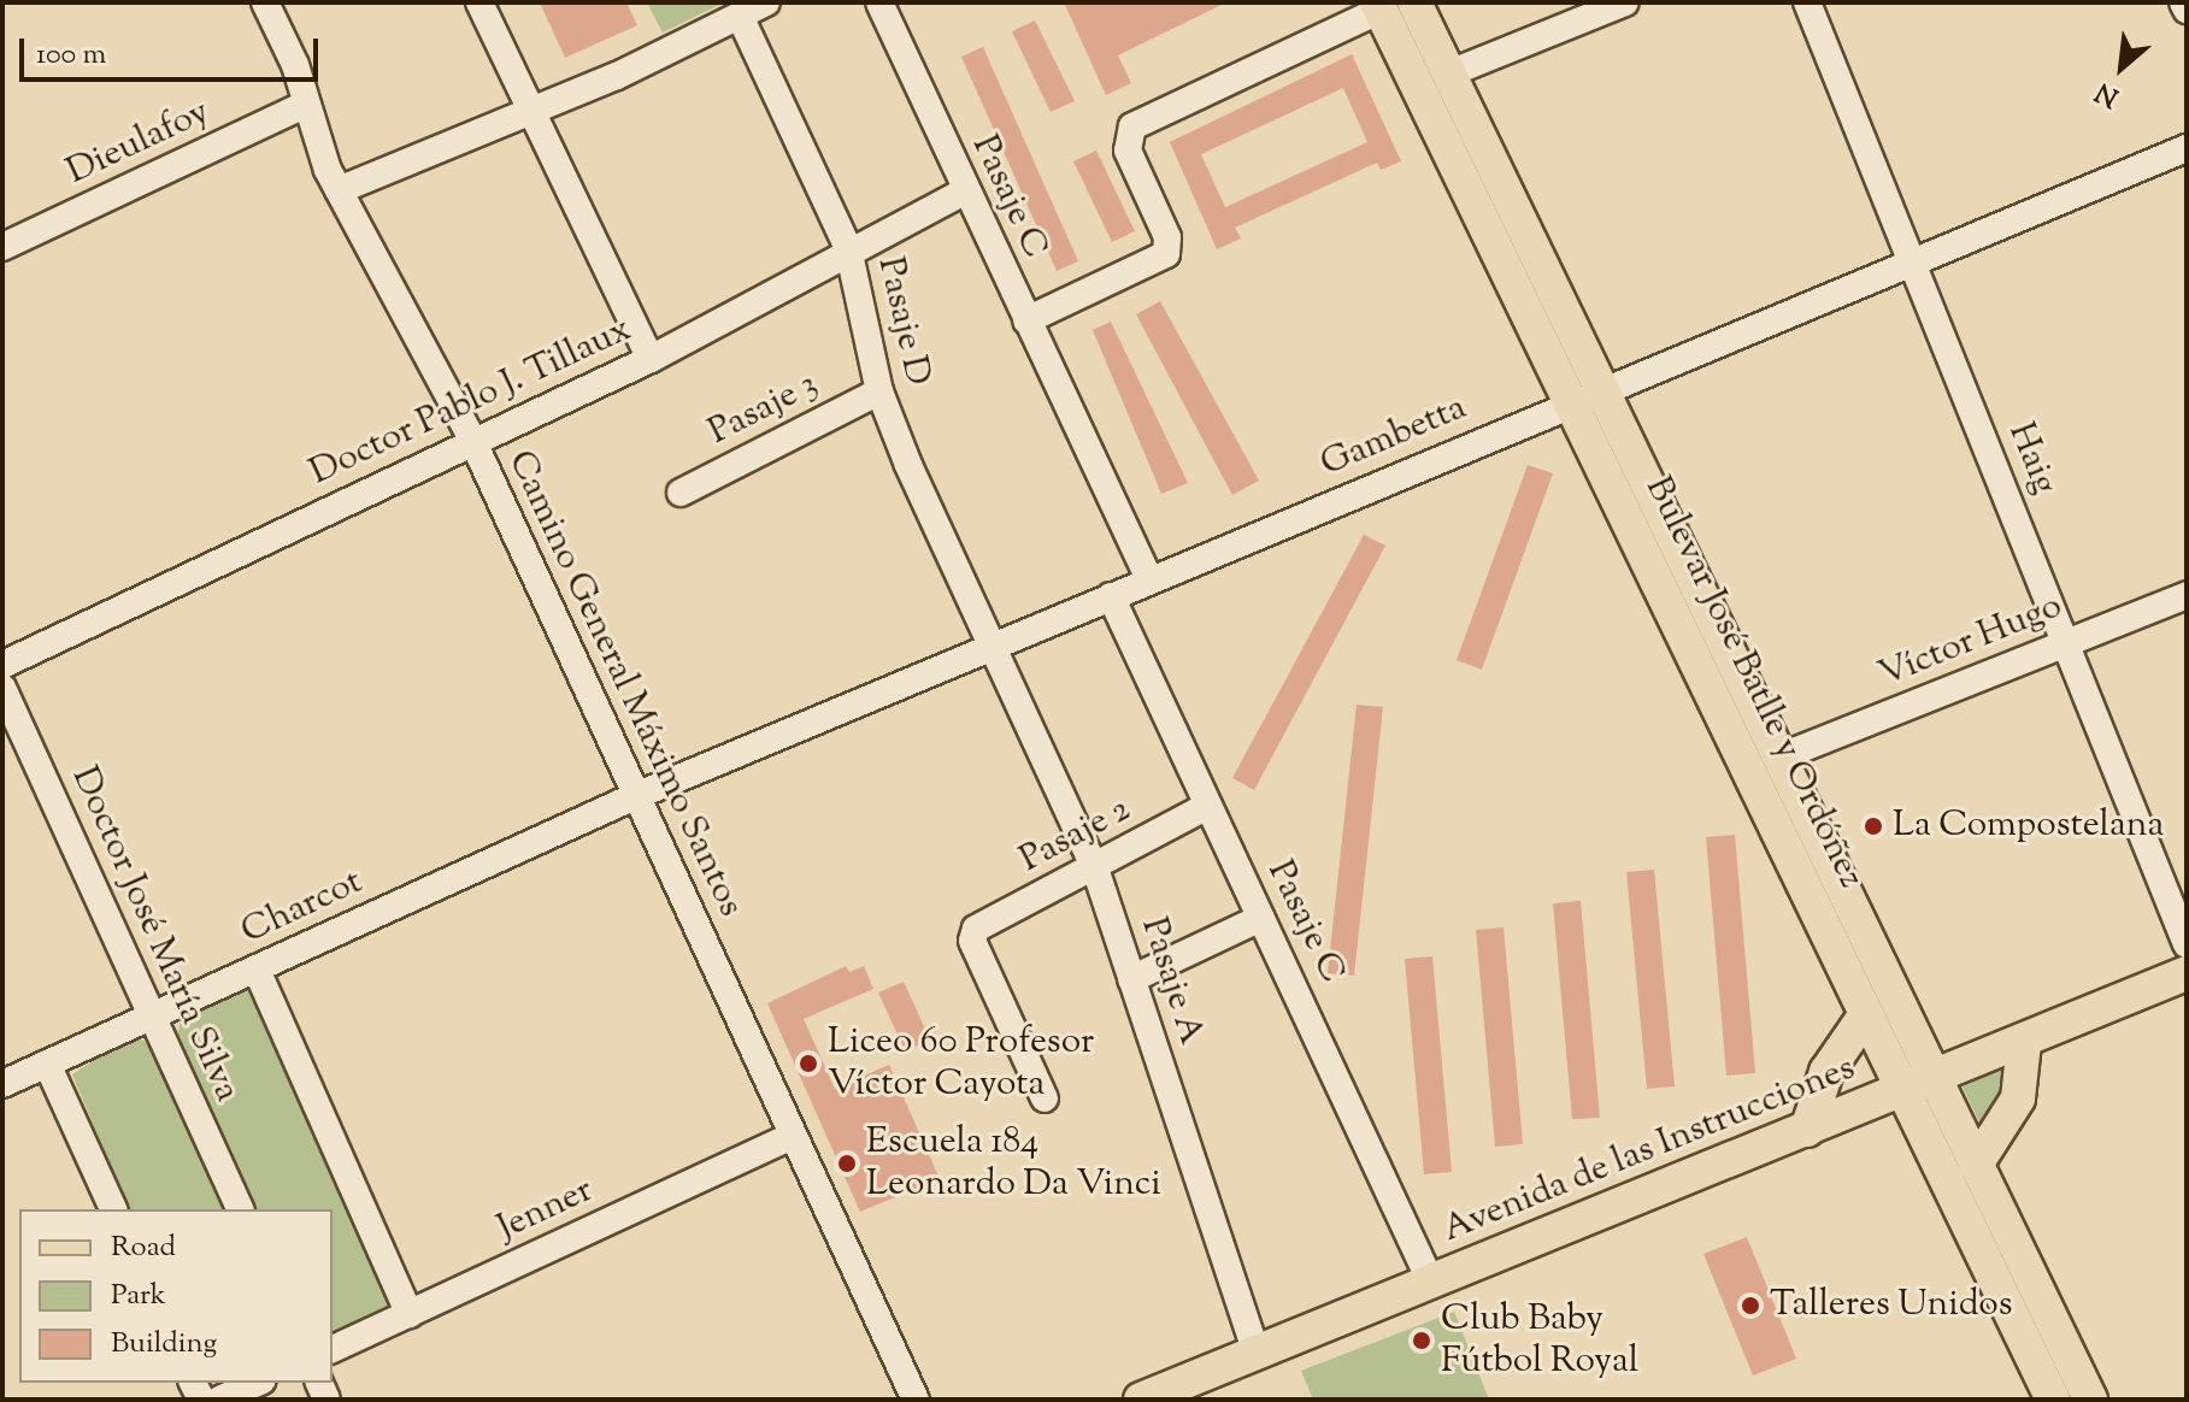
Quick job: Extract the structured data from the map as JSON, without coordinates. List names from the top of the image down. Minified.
{"streets":{"main road":["Bulevar José Batlle y Ordóñez","Avenida de las Instrucciones"],"street":["Dieulafoy","Pasaje C","Pasaje D","Doctor Pablo J. Tillaux","Pasaje 3","Gambetta","Haig","Víctor Hugo","Camino General Máximo Santos","Pasaje 2","Charcot","Doctor José María Silva","Pasaje A","Jenner"]},"crossings":[["Dieulafoy","Camino General Máximo Santos"],["Pasaje C","Doctor Pablo J. Tillaux"],["Pasaje C","Gambetta"],["Pasaje C","Pasaje 2"],["Pasaje C","Avenida de las Instrucciones"],["Pasaje D","Doctor Pablo J. Tillaux"],["Pasaje D","Pasaje 3"],["Pasaje D","Gambetta"],["Pasaje D","Pasaje A"],["Doctor Pablo J. Tillaux","Camino General Máximo Santos"],["Gambetta","Haig"],["Gambetta","Bulevar José Batlle y Ordóñez"],["Gambetta","Camino General Máximo Santos"],["Gambetta","Charcot"],["Gambetta","Pasaje A"],["Haig","Víctor Hugo"],["Víctor Hugo","Bulevar José Batlle y Ordóñez"],["Bulevar José Batlle y Ordóñez","Avenida de las Instrucciones"],["Camino General Máximo Santos","Charcot"],["Camino General Máximo Santos","Jenner"],["Pasaje 2","Pasaje A"],["Charcot","Doctor José María Silva"],["Pasaje A","Avenida de las Instrucciones"]],"places":["La Compostelana","Liceo 60 Profesor Víctor Cayota","Escuela 184 Leonardo Da Vinci","Talleres Unidos","Club Baby Fútbol Royal"],"legend":["Road","Park","Building"],"scale_bar":"100 m","north":"bottom left"}
